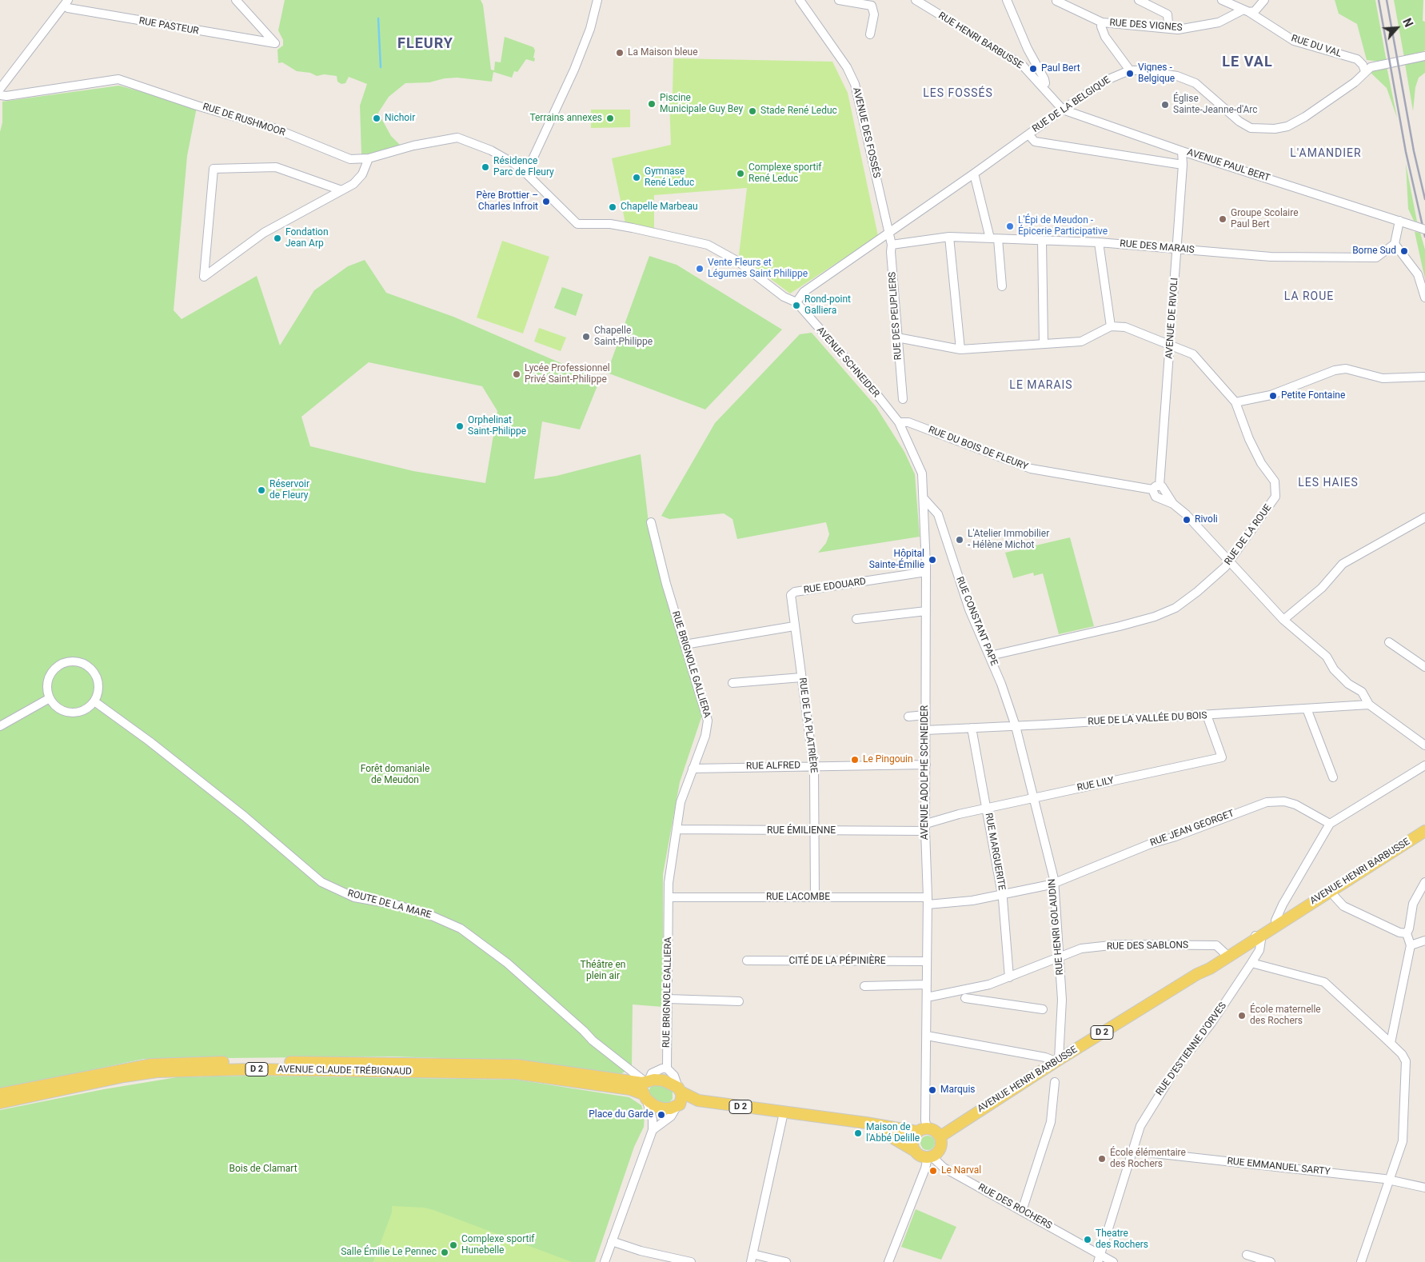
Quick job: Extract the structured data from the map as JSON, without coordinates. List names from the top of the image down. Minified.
{"streets":{"main road":["AVENUE HENRI BARBUSSE","D 2","AVENUE CLAUDE TRÉBIGNAUD"],"street":["RUE DES VIGNES","RUE PASTEUR","RUE HENRI BARBUSSE","RUE DU VAL","RUE DE LA BELGIQUE","RUE DE RUSHMOOR","AVENUE DES FOSSÉS","AVENUE PAUL BERT","RUE DES MARAIS","RUE DES PEUPLIERS","AVENUE DE RIVOLI","AVENUE SCHNEIDER","RUE DU BOIS DE FLEURY","RUE DE LA ROUE","RUE EDOUARD","RUE CONSTANT PAPE","RUE BRIGNOLE GALLIERA","RUE DE LA VALLÉE DU BOIS","RUE DE LA PLATRIÈRE","RUE ALFRED","AVENUE ADOLPHE SCHNEIDER","RUE LILY","RUE JEAN GEORGET","RUE ÉMILIENNE","RUE MARGUERITE","RUE LACOMBE","ROUTE DE LA MARE","RUE HENRI GOLAUDIN","RUE DES SABLONS","CITÉ DE LA PÉPINIÈRE","RUE D'ESTIENNE D'ORVES","RUE EMMANUEL SARTY","RUE DES ROCHERS"]},"crossings":[["RUE DES VIGNES","RUE DU VAL"],["RUE DES VIGNES","RUE DE LA BELGIQUE"],["RUE HENRI BARBUSSE","AVENUE PAUL BERT"],["RUE DU VAL","RUE DE LA BELGIQUE"],["RUE DE LA BELGIQUE","AVENUE DES FOSSÉS"],["RUE DE LA BELGIQUE","AVENUE PAUL BERT"],["RUE DE LA BELGIQUE","RUE DES PEUPLIERS"],["RUE DE LA BELGIQUE","AVENUE SCHNEIDER"],["RUE DE RUSHMOOR","AVENUE SCHNEIDER"],["AVENUE DES FOSSÉS","RUE DES PEUPLIERS"],["AVENUE PAUL BERT","AVENUE DE RIVOLI"],["RUE DES MARAIS","RUE DES PEUPLIERS"],["RUE DES MARAIS","AVENUE DE RIVOLI"],["AVENUE DE RIVOLI","RUE DU BOIS DE FLEURY"],["AVENUE SCHNEIDER","RUE DU BOIS DE FLEURY"],["AVENUE SCHNEIDER","AVENUE ADOLPHE SCHNEIDER"],["RUE DU BOIS DE FLEURY","RUE DE LA ROUE"],["RUE DU BOIS DE FLEURY","RUE DE LA VALLÉE DU BOIS"],["RUE DU BOIS DE FLEURY","AVENUE ADOLPHE SCHNEIDER"],["RUE DE LA ROUE","RUE CONSTANT PAPE"],["RUE EDOUARD","RUE DE LA PLATRIÈRE"],["RUE EDOUARD","AVENUE ADOLPHE SCHNEIDER"],["RUE CONSTANT PAPE","RUE DE LA VALLÉE DU BOIS"],["RUE CONSTANT PAPE","AVENUE ADOLPHE SCHNEIDER"],["RUE CONSTANT PAPE","RUE HENRI GOLAUDIN"],["RUE BRIGNOLE GALLIERA","RUE ALFRED"],["RUE BRIGNOLE GALLIERA","RUE ÉMILIENNE"],["RUE BRIGNOLE GALLIERA","RUE LACOMBE"],["RUE DE LA VALLÉE DU BOIS","AVENUE ADOLPHE SCHNEIDER"],["RUE DE LA VALLÉE DU BOIS","RUE LILY"],["RUE DE LA VALLÉE DU BOIS","RUE MARGUERITE"],["RUE DE LA VALLÉE DU BOIS","RUE HENRI GOLAUDIN"],["RUE DE LA PLATRIÈRE","RUE ALFRED"],["RUE DE LA PLATRIÈRE","RUE ÉMILIENNE"],["RUE DE LA PLATRIÈRE","RUE LACOMBE"],["RUE ALFRED","AVENUE ADOLPHE SCHNEIDER"],["AVENUE ADOLPHE SCHNEIDER","RUE LILY"],["AVENUE ADOLPHE SCHNEIDER","RUE ÉMILIENNE"],["AVENUE ADOLPHE SCHNEIDER","AVENUE HENRI BARBUSSE"],["AVENUE ADOLPHE SCHNEIDER","RUE LACOMBE"],["AVENUE ADOLPHE SCHNEIDER","RUE DES SABLONS"],["AVENUE ADOLPHE SCHNEIDER","CITÉ DE LA PÉPINIÈRE"],["AVENUE ADOLPHE SCHNEIDER","D 2"],["AVENUE ADOLPHE SCHNEIDER","RUE DES ROCHERS"],["RUE LILY","RUE ÉMILIENNE"],["RUE LILY","RUE MARGUERITE"],["RUE LILY","RUE HENRI GOLAUDIN"],["RUE JEAN GEORGET","RUE MARGUERITE"],["RUE JEAN GEORGET","RUE LACOMBE"],["RUE JEAN GEORGET","RUE HENRI GOLAUDIN"],["RUE MARGUERITE","RUE LACOMBE"],["RUE MARGUERITE","RUE DES SABLONS"],["AVENUE HENRI BARBUSSE","RUE HENRI GOLAUDIN"],["AVENUE HENRI BARBUSSE","RUE DES SABLONS"],["AVENUE HENRI BARBUSSE","D 2"],["AVENUE HENRI BARBUSSE","RUE D'ESTIENNE D'ORVES"],["AVENUE HENRI BARBUSSE","RUE DES ROCHERS"],["ROUTE DE LA MARE","AVENUE CLAUDE TRÉBIGNAUD"],["RUE HENRI GOLAUDIN","RUE DES SABLONS"],["D 2","RUE DES ROCHERS"],["RUE D'ESTIENNE D'ORVES","RUE EMMANUEL SARTY"],["RUE D'ESTIENNE D'ORVES","RUE DES ROCHERS"]],"districts":["FLEURY","LE VAL","LES FOSSÉS","L'AMANDIER","LA ROUE","LE MARAIS","LES HAIES"],"parks":["Forêt domaniale de Meudon","Théâtre en plein air","Bois de Clamart"],"places":["La Maison bleue","Paul Bert","Vignes - Belgique","Piscine Municipale Guy Bey","Église Sainte-Jeanne-d'Arc","Stade René Leduc","Nichoir","Terrains annexes","Résidence Parc de Fleury","Complexe sportif René Leduc","Gymnase René Leduc","Père Brottier – Charles Infroit","Chapelle Marbeau","Groupe Scolaire Paul Bert","L'Épi de Meudon - Épicerie Participative","Fondation Jean Arp","Borne Sud","Vente Fleurs et Légumes Saint Philippe","Rond-point Galliera","Chapelle Saint-Philippe","Lycée Professionnel Privé Saint-Philippe","Petite Fontaine","Orphelinat Saint-Philippe","Réservoir de Fleury","Rivoli","L'Atelier Immobilier - Hélène Michot","Hôpital Sainte-Émilie","Le Pingouin","École maternelle des Rochers","Marquis","Place du Garde","Maison de l'Abbé Delille","École élémentaire des Rochers","Le Narval","Theatre des Rochers","Complexe sportif Hunebelle","Salle Émilie Le Pennec"],"north":"top right"}
